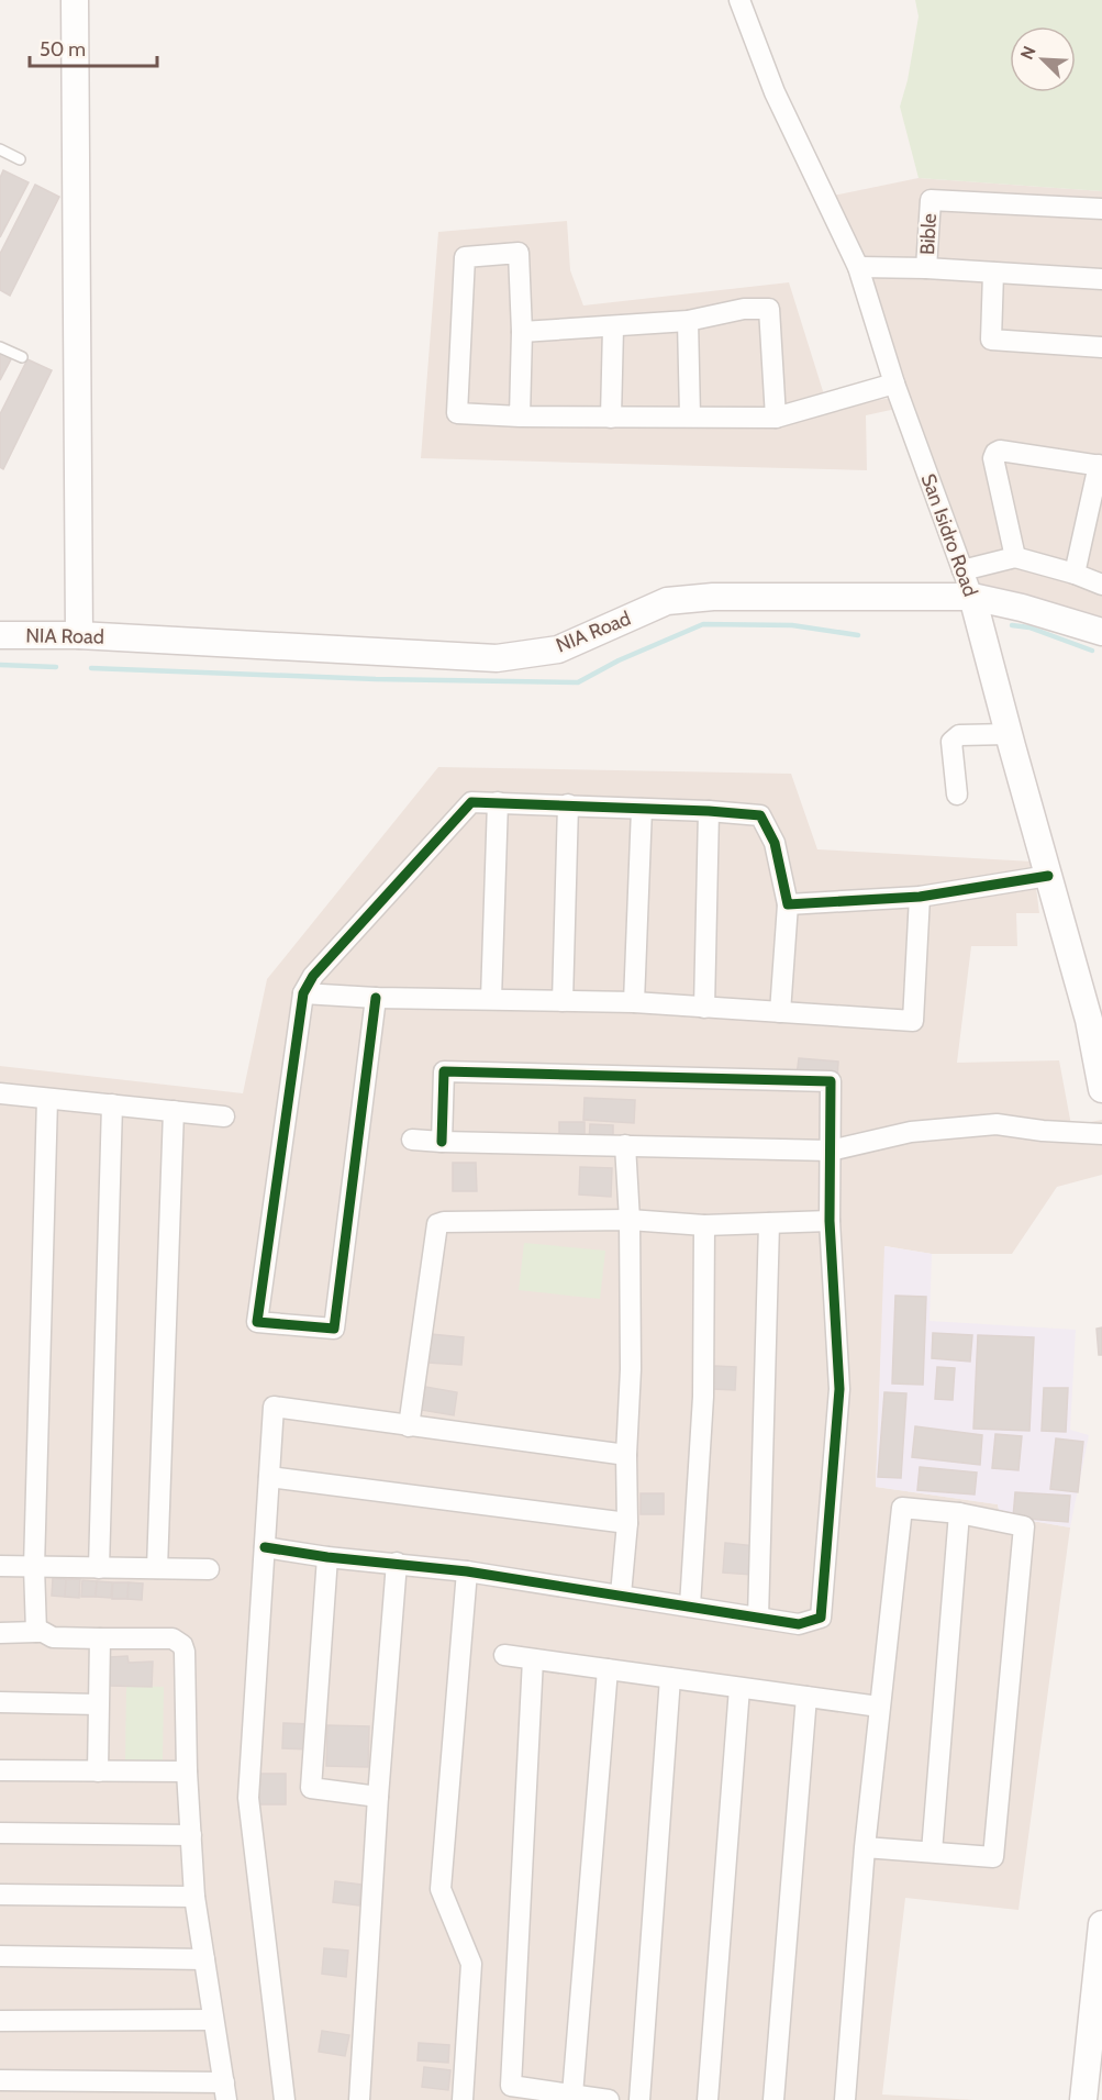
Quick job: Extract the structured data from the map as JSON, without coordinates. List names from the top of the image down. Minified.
{"streets":{"street":["Bible","San Isidro Road","NIA Road"]},"crossings":[["San Isidro Road","NIA Road"]],"scale_bar":"50 m","north":"top left"}
